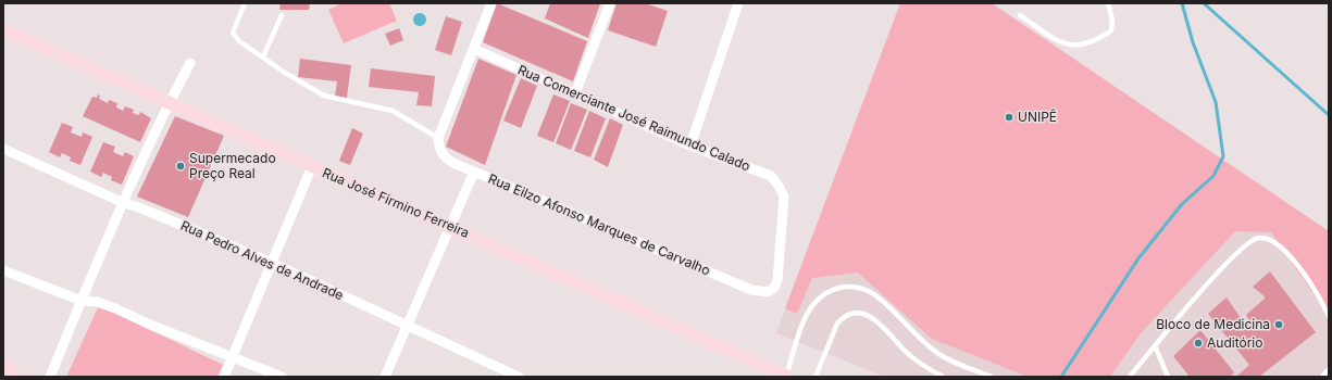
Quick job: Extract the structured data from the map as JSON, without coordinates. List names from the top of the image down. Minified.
{"streets":{"main road":["Rua José Firmino Ferreira"],"street":["Rua Comerciante José Raimundo Calado","Rua Eilzo Afonso Marques de Carvalho","Rua Pedro Alves de Andrade"]},"crossings":[["Rua Comerciante José Raimundo Calado","Rua Eilzo Afonso Marques de Carvalho"]],"places":["UNIPÊ","Supermecado Preço Real","Bloco de Medicina","Auditório"]}
